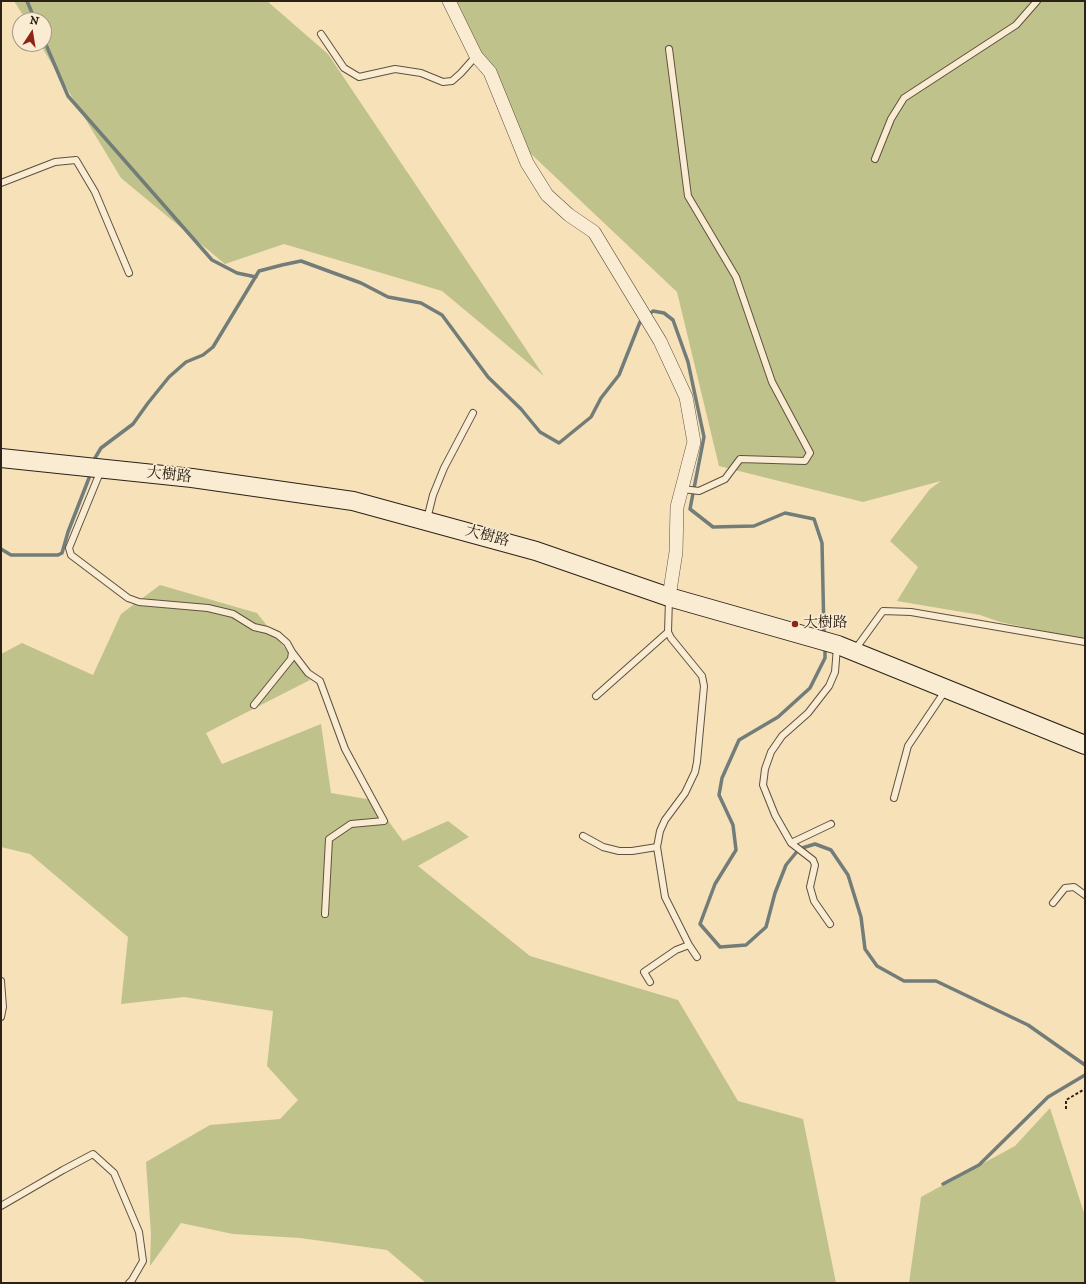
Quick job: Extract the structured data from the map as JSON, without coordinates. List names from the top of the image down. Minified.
{"streets":{"street":["大樹路"]},"places":["大樹路"],"north":"top"}
